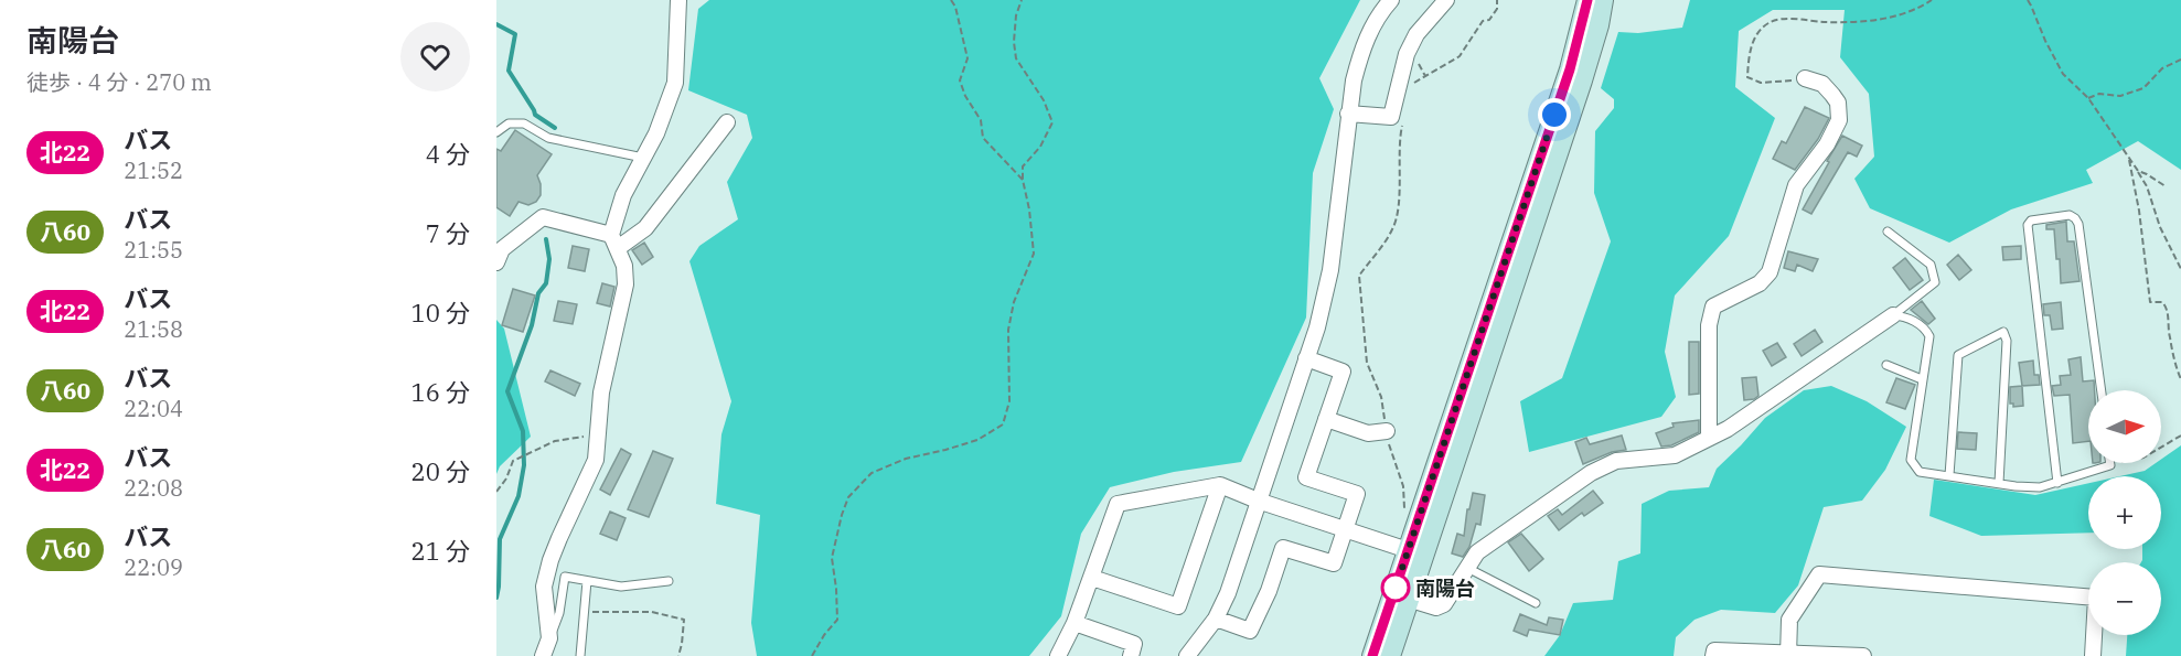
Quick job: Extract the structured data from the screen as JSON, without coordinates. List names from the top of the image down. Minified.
{"places":["南陽台"],"lines":["bus line 北22"],"north":"right","page":{"heading":["南陽台","徒歩 · 4 分 · 270 m"],"list":[{"mark":"北22","name":"バス","note":"21:52","value":"4 分"},{"mark":"八60","name":"バス","note":"21:55","value":"7 分"},{"mark":"北22","name":"バス","note":"21:58","value":"10 分"},{"mark":"八60","name":"バス","note":"22:04","value":"16 分"},{"mark":"北22","name":"バス","note":"22:08","value":"20 分"},{"mark":"八60","name":"バス","note":"22:09","value":"21 分"}],"map_buttons":["+","−"]}}
